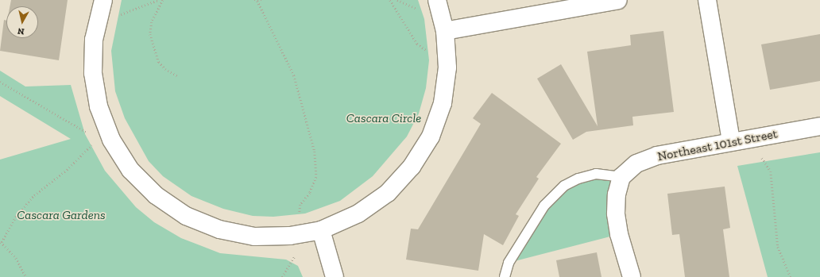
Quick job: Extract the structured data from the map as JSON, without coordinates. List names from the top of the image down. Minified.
{"streets":{"street":["Northeast 101st Street"]},"parks":["Cascara Circle","Cascara Gardens"],"north":"bottom"}
